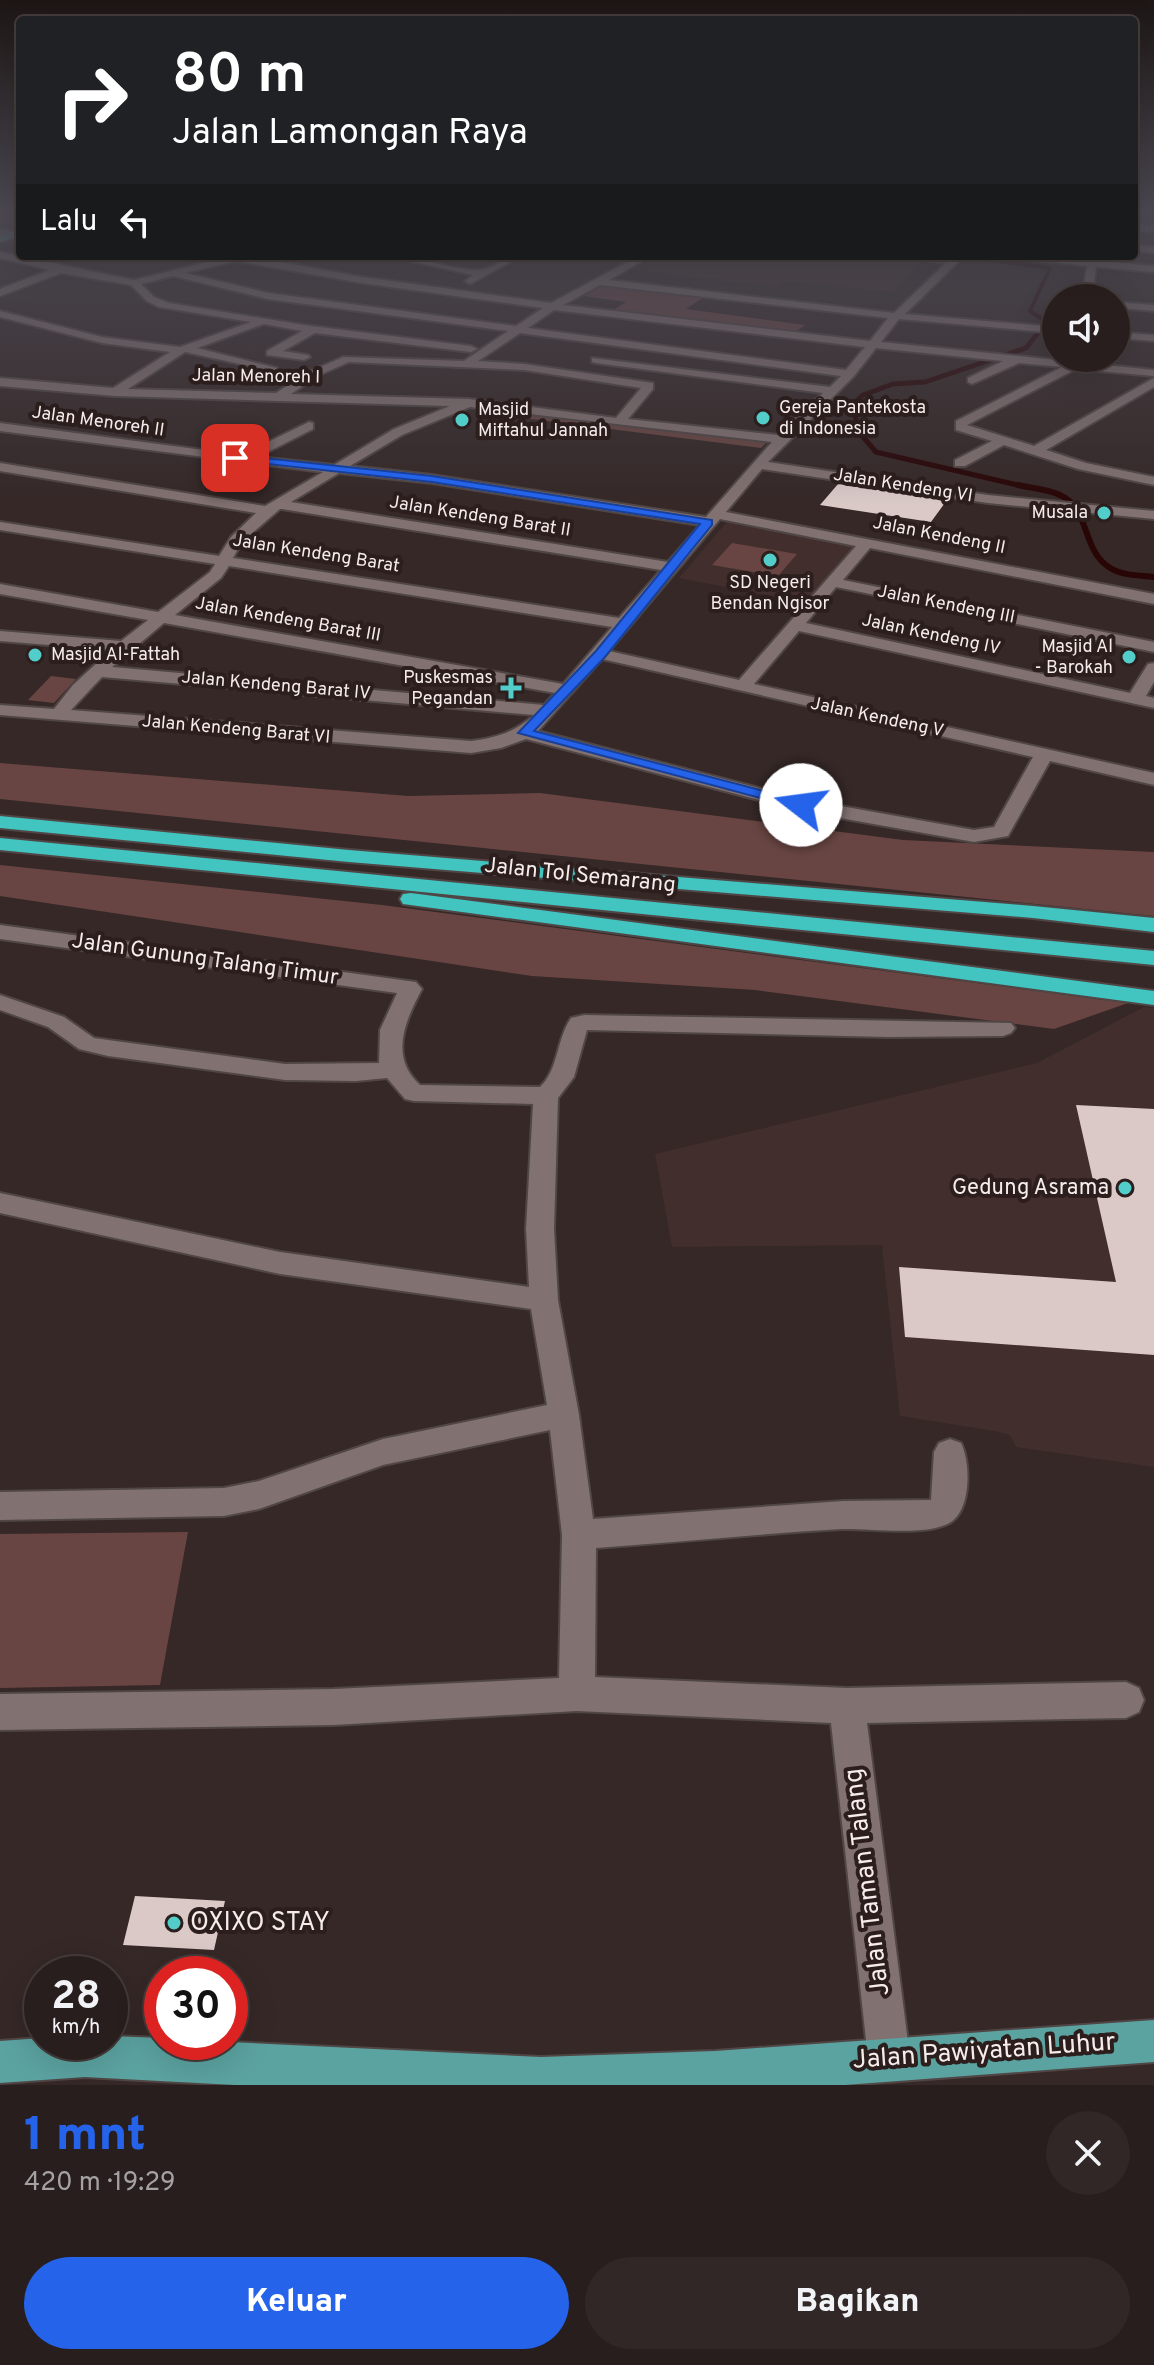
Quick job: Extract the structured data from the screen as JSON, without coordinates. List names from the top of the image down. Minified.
{"streets":{"highway":["Jalan Tol Semarang"],"main road":["Jalan Pawiyatan Luhur"],"street":["Jalan Menoreh I","Jalan Menoreh II","Jalan Kendeng VI","Jalan Kendeng Barat II","Jalan Kendeng II","Jalan Kendeng Barat","Jalan Kendeng III","Jalan Kendeng Barat III","Jalan Kendeng IV","Jalan Kendeng Barat IV","Jalan Kendeng V","Jalan Kendeng Barat VI","Jalan Gunung Talang Timur","Jalan Taman Talang"]},"crossings":[["Jalan Menoreh II","Jalan Kendeng II"],["Jalan Taman Talang","Jalan Pawiyatan Luhur"]],"places":{"other":["Gereja Pantekosta di Indonesia","Masjid Miftahul Jannah","Musala","SD Negeri Bendan Ngisor","Masjid Al-Fattah","Masjid Al - Barokah","Gedung Asrama","OXIXO STAY"],"health":["Puskesmas Pegandan"]},"page":{"turn":["80 m","Jalan Lamongan Raya"],"then":"Lalu","speed":"28 km/h","limit":"30","heading":["1 mnt","420 m · 19:29"],"buttons":["Keluar","Bagikan"]}}
